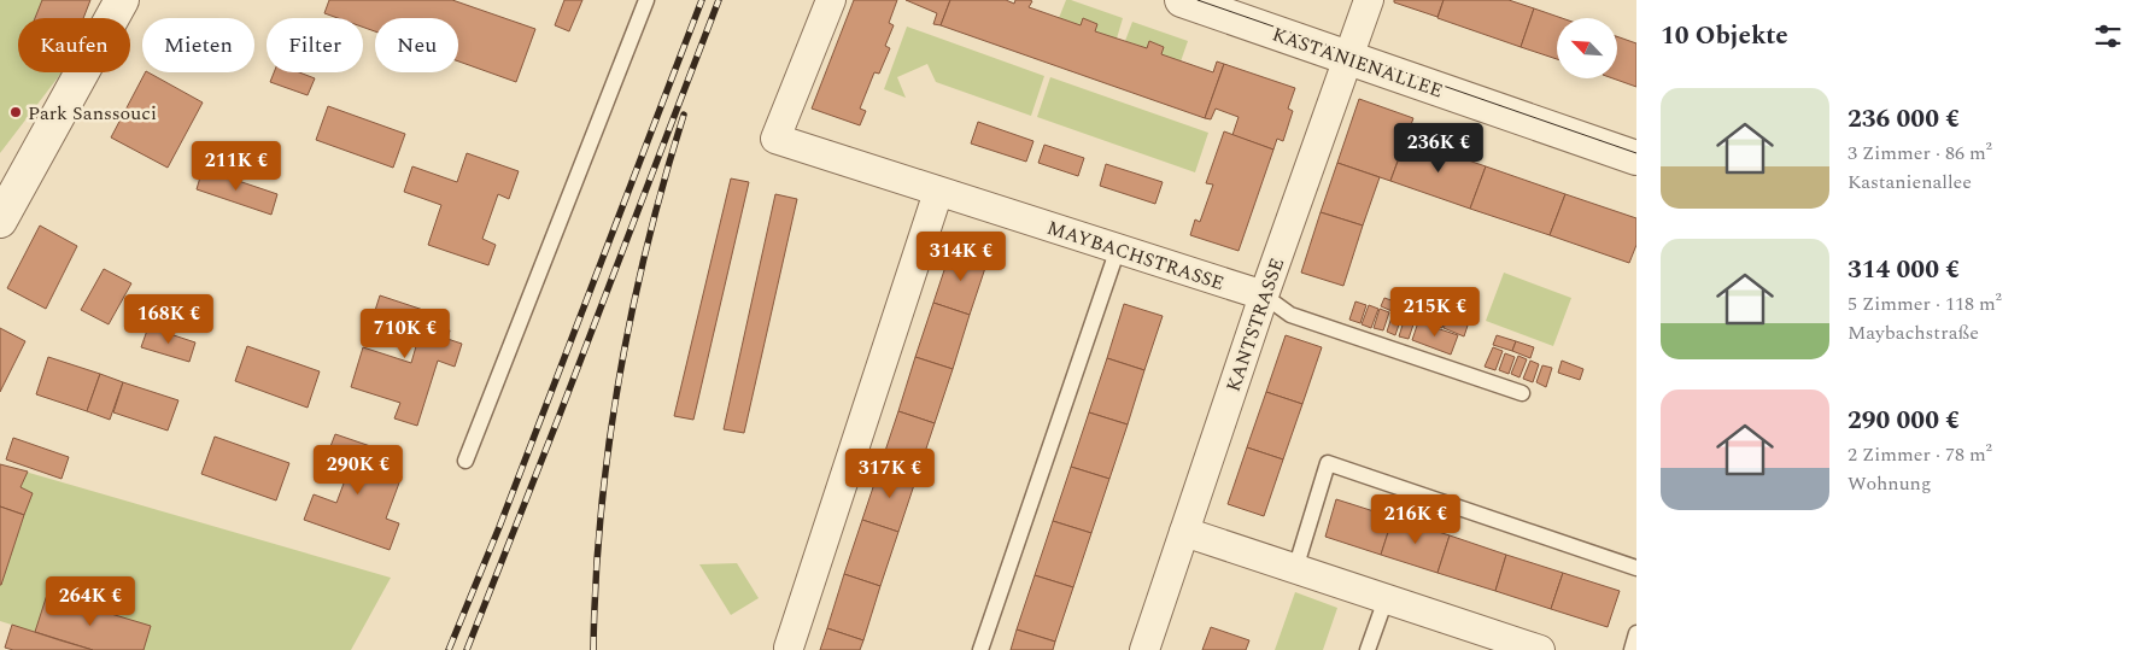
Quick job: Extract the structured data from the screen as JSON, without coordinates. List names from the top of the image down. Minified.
{"streets":{"street":["KASTANIENALLEE","MAYBACHSTRASSE","KANTSTRASSE"]},"crossings":[["KASTANIENALLEE","KANTSTRASSE"],["MAYBACHSTRASSE","KANTSTRASSE"]],"places":["Park Sanssouci"],"north":"top left","page":{"heading":"10 Objekte","chip":["Kaufen","Mieten","Filter","Neu"],"list":[{"name":"236 000 €","note":"3 Zimmer · 86 m² · Kastanienallee"},{"name":"314 000 €","note":"5 Zimmer · 118 m² · Maybachstraße"},{"name":"290 000 €","note":"2 Zimmer · 78 m² · Wohnung"}],"price":["236K €","211K €","314K €","215K €","168K €","710K €","290K €","317K €","216K €","264K €"]}}
